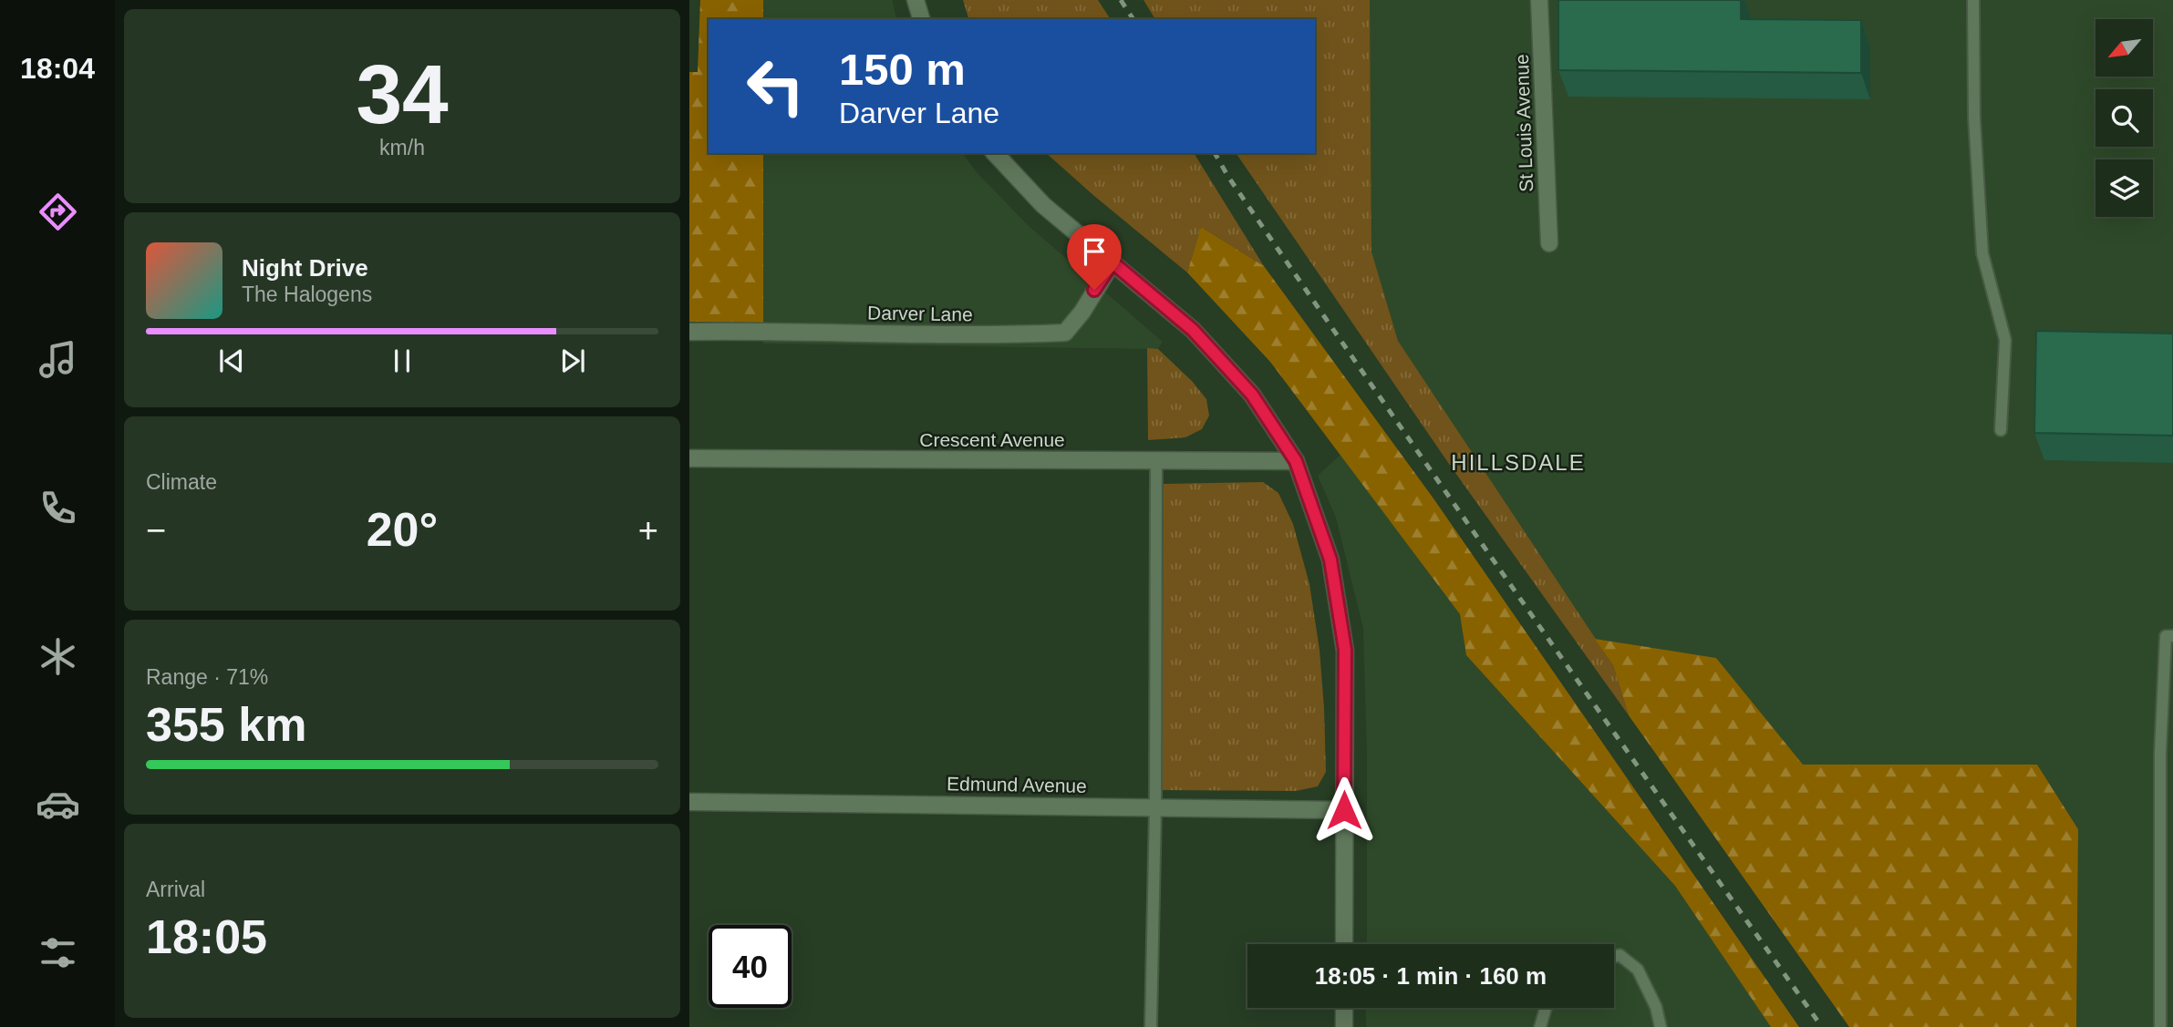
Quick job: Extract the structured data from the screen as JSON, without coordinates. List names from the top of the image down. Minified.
{"streets":{"street":["St Louis Avenue","Darver Lane","Crescent Avenue","Edmund Avenue"]},"districts":["HILLSDALE"],"north":"bottom left","page":{"tabs":"18:04","tile":[["34","km/h"],"Climate",["Range · 71%","355 km"],["Arrival","18:05"]],"turn":["150 m","Darver Lane"],"song":["Night Drive","The Halogens"],"heat":["−","20°","+"],"limit":"40","trip":"18:05 · 1 min · 160 m"}}
